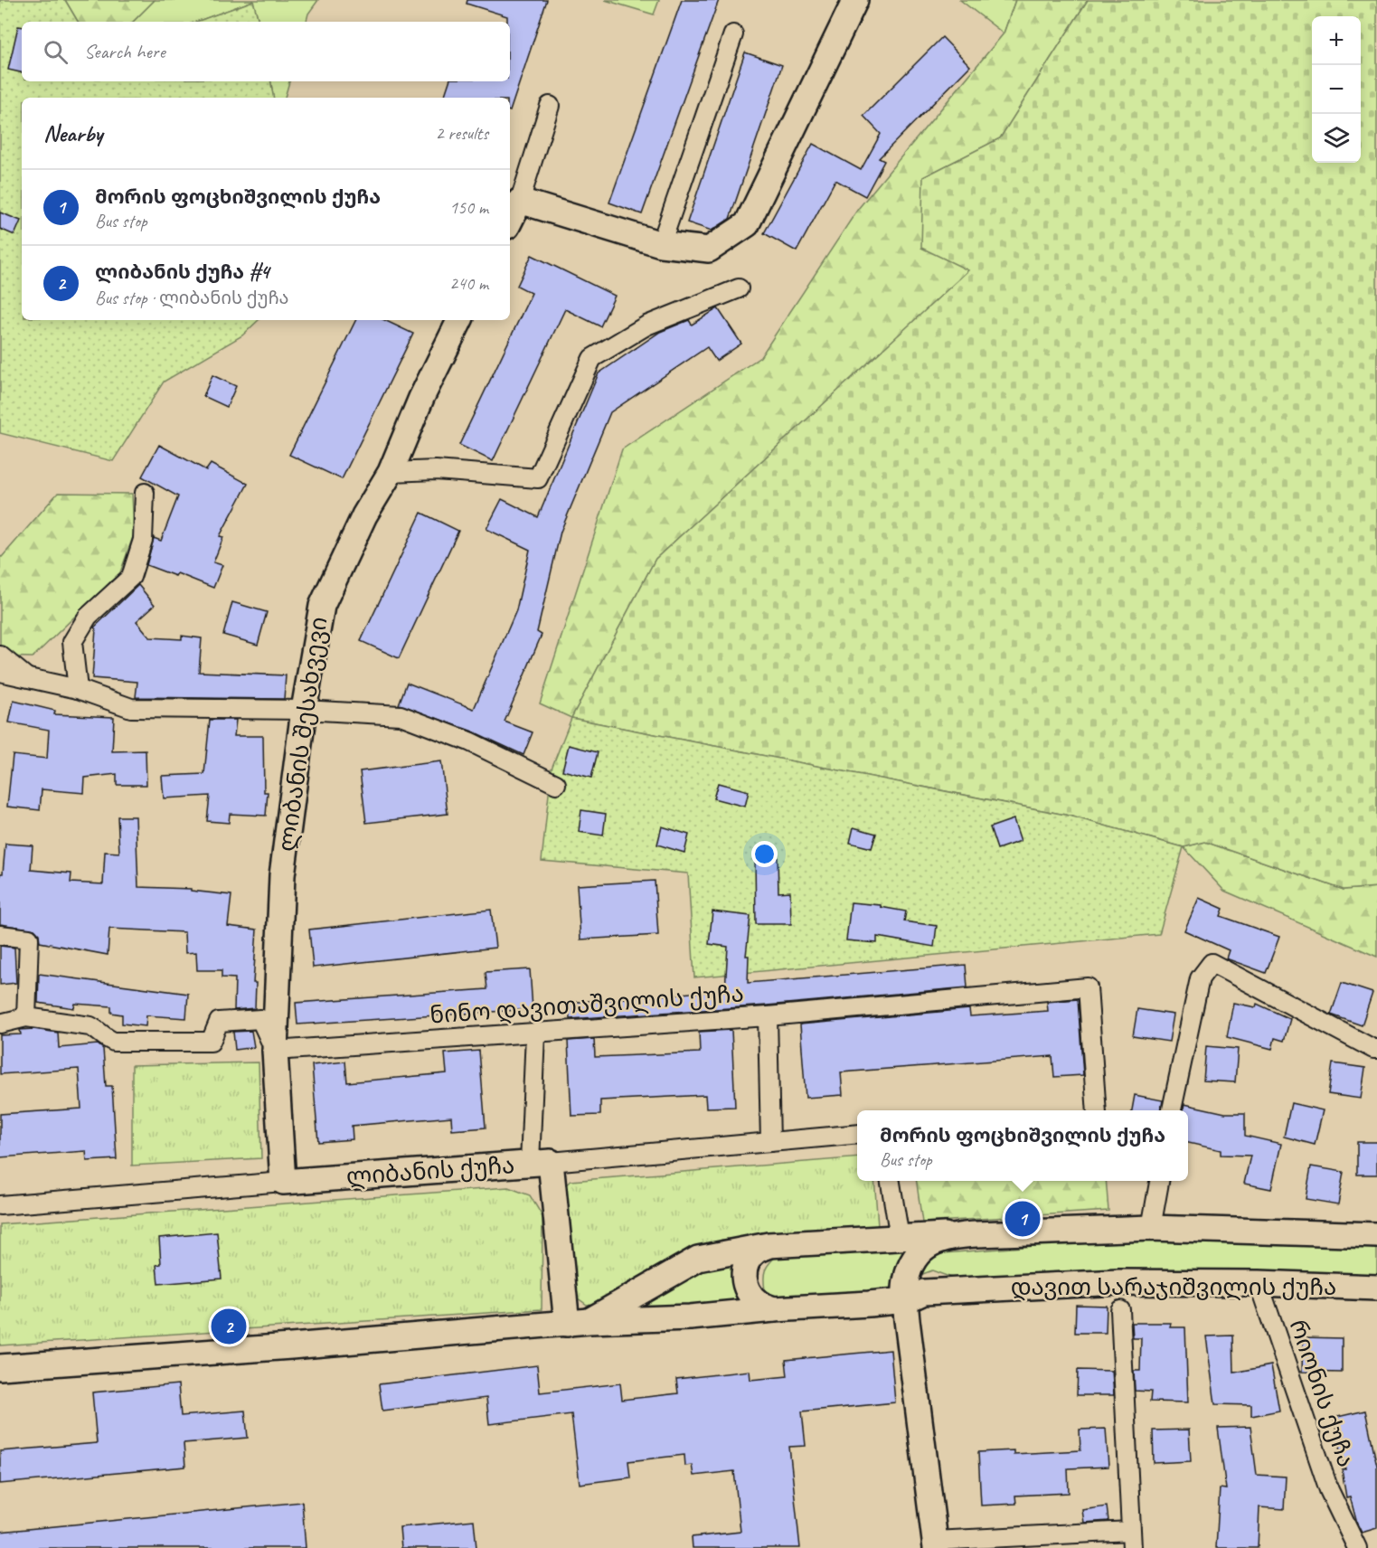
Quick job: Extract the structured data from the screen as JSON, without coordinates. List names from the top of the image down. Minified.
{"streets":{"street":["ლიბანის შესახვევი","ნინო დავითაშვილის ქუჩა","ლიბანის ქუჩა","დავით სარაჯიშვილის ქუჩა","რიონის ქუჩა"]},"crossings":[["ლიბანის შესახვევი","ნინო დავითაშვილის ქუჩა"],["ლიბანის შესახვევი","ლიბანის ქუჩა"],["დავით სარაჯიშვილის ქუჩა","რიონის ქუჩა"]],"page":{"map_buttons":["+","−"],"search":"Search here","heading":["Nearby","2 results"],"list":[{"mark":"1","name":"მორის ფოცხიშვილის ქუჩა","note":"Bus stop","value":"150 m"},{"mark":"2","name":"ლიბანის ქუჩა #4","note":"Bus stop · ლიბანის ქუჩა","value":"240 m"}],"popup":["მორის ფოცხიშვილის ქუჩა","Bus stop"],"pins":["1","2"]}}
